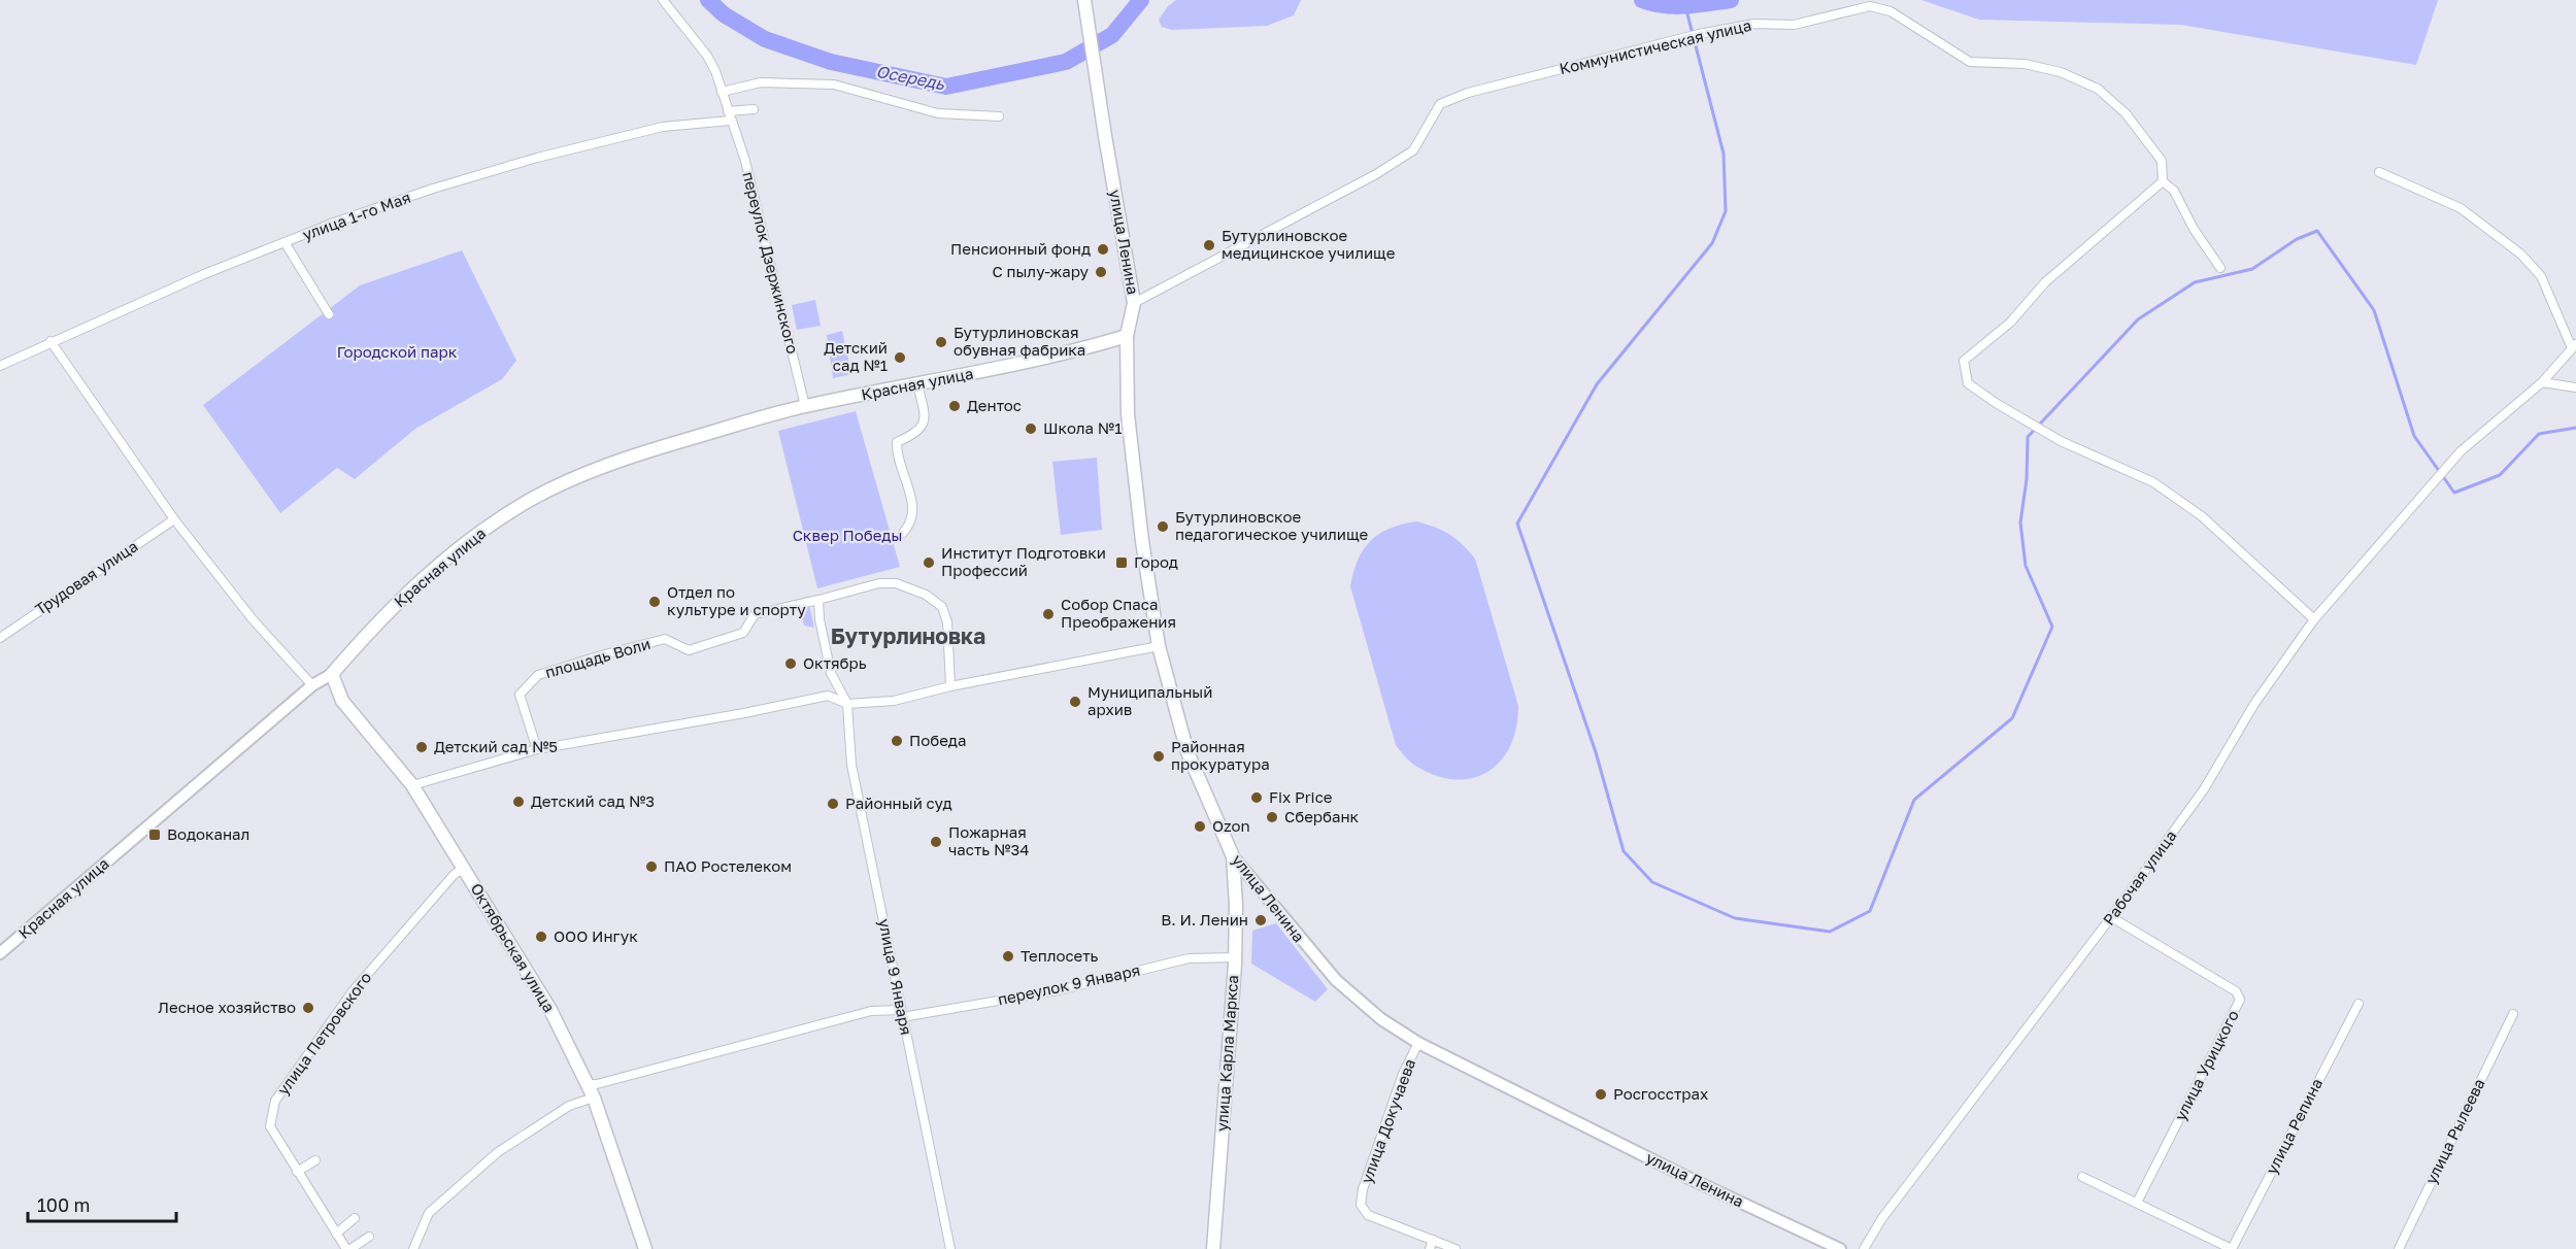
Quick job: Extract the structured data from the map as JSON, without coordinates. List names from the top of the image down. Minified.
{"streets":{"main road":["улица Ленина","Красная улица","Октябрьская улица","улица Карла Маркса"],"street":["Коммунистическая улица","улица 1-го Мая","переулок Дзержинского","Трудовая улица","площадь Воли","Рабочая улица","улица 9 Января","переулок 9 Января","улица Петровского","улица Урицкого","улица Докучаева","улица Репина","улица Рылеева"]},"crossings":[["Коммунистическая улица","улица Ленина"],["улица 1-го Мая","переулок Дзержинского"],["улица Ленина","Красная улица"],["улица Ленина","улица Карла Маркса"],["улица Ленина","улица Докучаева"],["переулок Дзержинского","Красная улица"],["Красная улица","Октябрьская улица"],["площадь Воли","улица 9 Января"],["Рабочая улица","улица Урицкого"],["Октябрьская улица","переулок 9 Января"],["Октябрьская улица","улица Петровского"],["улица 9 Января","переулок 9 Января"],["переулок 9 Января","улица Карла Маркса"]],"districts":["Бутурлиновка"],"water":["Осередь"],"parks":["Городской парк","Сквер Победы"],"places":{"other":["Бутурлиновское медицинское училище","Пенсионный фонд","С пылу-жару","Бутурлиновская обувная фабрика","Детский сад №1","Дентос","Школа №1","Бутурлиновское педагогическое училище","Институт Подготовки Профессий","Отдел по культуре и спорту","Собор Спаса Преображения","Октябрь","Муниципальный архив","Победа","Детский сад №5","Районная прокуратура","Fix Price","Детский сад №3","Районный суд","Сбербанк","Ozon","Пожарная часть №34","ПАО Ростелеком","В. И. Ленин","ООО Ингук","Теплосеть","Лесное хозяйство","Росгосстрах"],"transit":["Город","Водоканал"]},"scale_bar":"100 m"}
